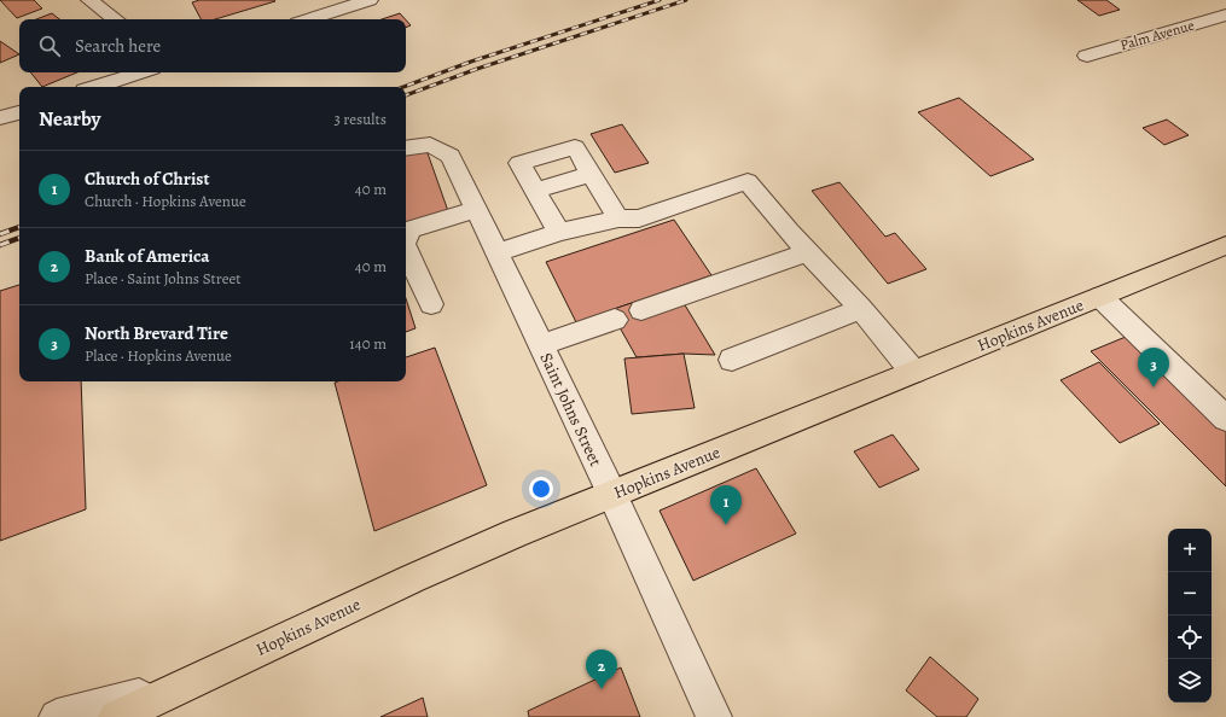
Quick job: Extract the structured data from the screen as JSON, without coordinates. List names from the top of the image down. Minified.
{"streets":{"main road":["Hopkins Avenue"],"street":["Palm Avenue","Saint Johns Street"]},"crossings":[["Hopkins Avenue","Saint Johns Street"]],"page":{"search":"Search here","heading":["Nearby","3 results"],"list":[{"mark":"1","name":"Church of Christ","note":"Church · Hopkins Avenue","value":"40 m"},{"mark":"2","name":"Bank of America","note":"Place · Saint Johns Street","value":"40 m"},{"mark":"3","name":"North Brevard Tire","note":"Place · Hopkins Avenue","value":"140 m"}],"pins":["3","1","2"],"map_buttons":["+","−"]}}
